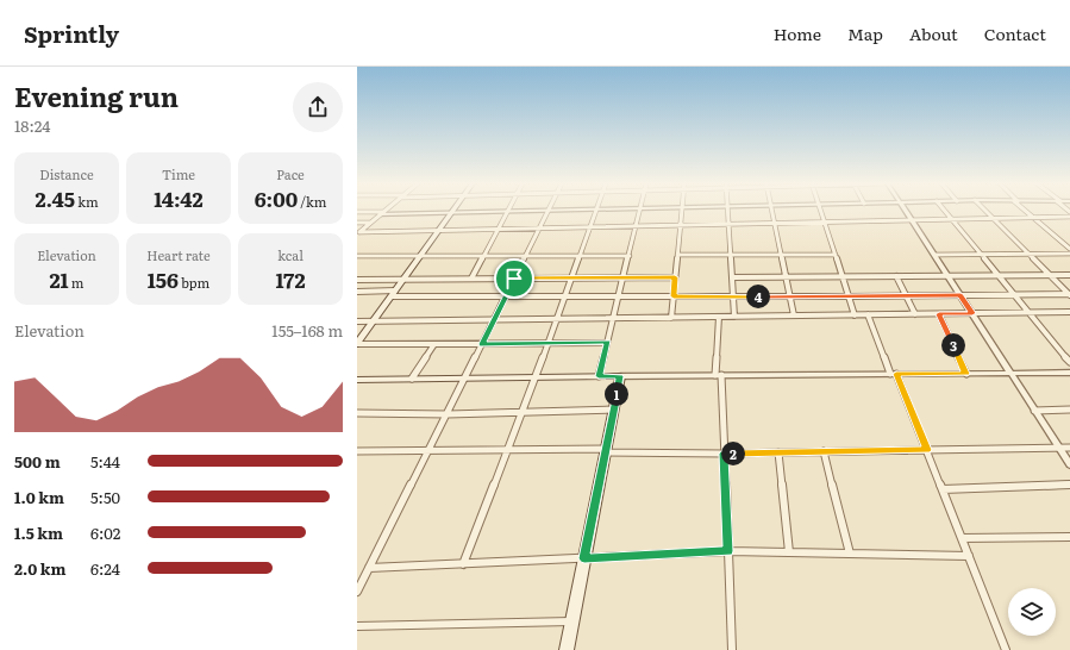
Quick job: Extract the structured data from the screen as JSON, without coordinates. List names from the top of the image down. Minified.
{"page":{"header":"Sprintly","nav":["Home","Map","About","Contact"],"heading":["Evening run","18:24"],"stats":[["Distance","2.45 km"],["Time","14:42"],["Pace","6:00 /km"],["Elevation","21 m"],["Heart rate","156 bpm"],["kcal","172"]],"pins":["4","3","1","2"],"chart":["Elevation","155–168 m"],"list":[{"name":"500 m","note":"5:44"},{"name":"1.0 km","note":"5:50"},{"name":"1.5 km","note":"6:02"},{"name":"2.0 km","note":"6:24"}]}}
